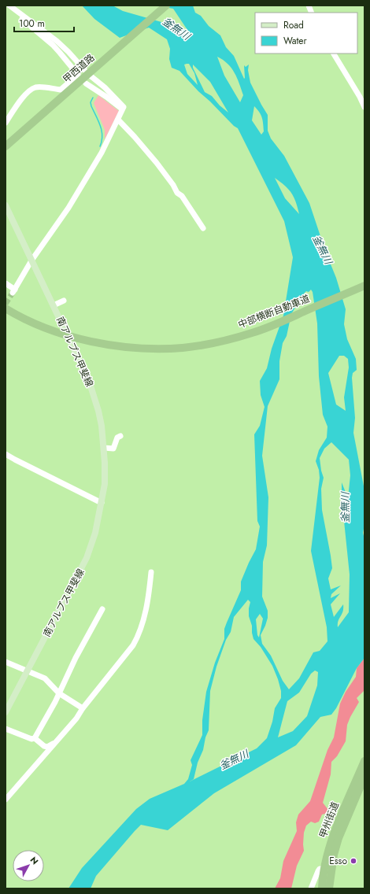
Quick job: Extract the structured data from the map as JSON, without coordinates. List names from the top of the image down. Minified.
{"streets":{"highway":["甲西道路","中部横断自動車道","甲州街道"],"main road":["南アルプス甲斐線"]},"water":["釜無川"],"places":["Esso"],"legend":["Road","Water"],"scale_bar":"100 m","north":"top right"}
